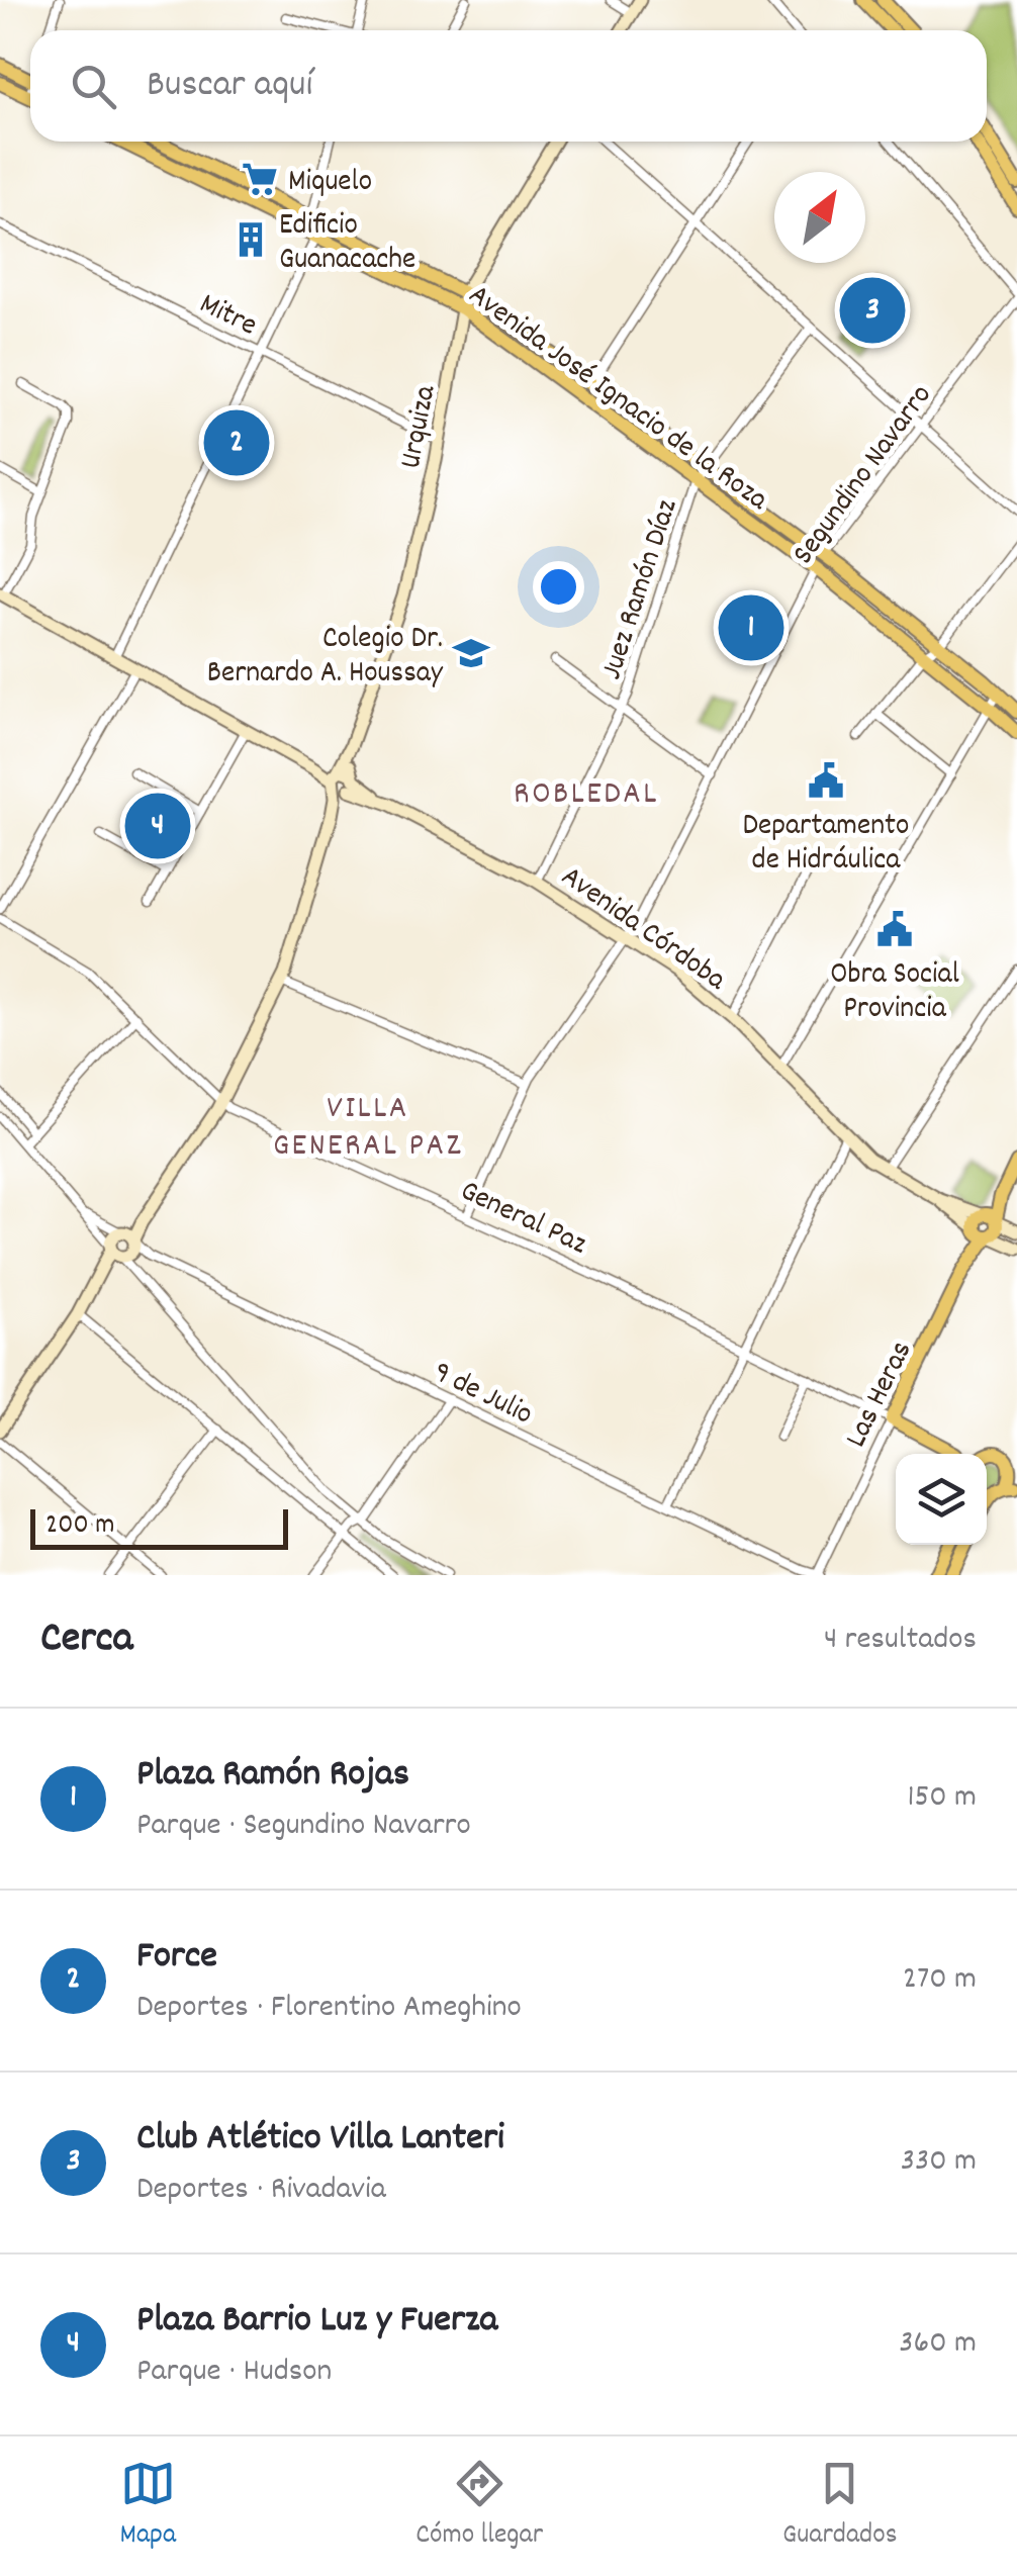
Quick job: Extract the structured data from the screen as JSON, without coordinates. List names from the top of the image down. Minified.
{"streets":{"main road":["Avenida José Ignacio de la Roza","General Paz","Las Heras"],"street":["Mitre","Urquiza","Segundino Navarro","Juez Ramón Díaz","Avenida Córdoba","9 de Julio"]},"crossings":[["Mitre","Urquiza"],["Avenida José Ignacio de la Roza","Urquiza"],["Avenida José Ignacio de la Roza","Segundino Navarro"],["Avenida José Ignacio de la Roza","Juez Ramón Díaz"],["Urquiza","Avenida Córdoba"],["Urquiza","General Paz"],["Urquiza","9 de Julio"],["Segundino Navarro","Avenida Córdoba"],["Segundino Navarro","General Paz"],["Juez Ramón Díaz","Avenida Córdoba"],["General Paz","Las Heras"],["9 de Julio","Las Heras"]],"districts":["ROBLEDAL","VILLA GENERAL PAZ"],"places":{"supermarket":["Miquelo"],"building":["Edificio Guanacache"],"school or university":["Colegio Dr. Bernardo A. Houssay"],"public building":["Departamento de Hidráulica","Obra Social Provincia"]},"scale_bar":"200 m","north":"top right","page":{"search":"Buscar aquí","pins":["3","2","1","4"],"scale":"200 m","heading":["Cerca","4 resultados"],"list":[{"mark":"1","name":"Plaza Ramón Rojas","note":"Parque · Segundino Navarro","value":"150 m"},{"mark":"2","name":"Force","note":"Deportes · Florentino Ameghino","value":"270 m"},{"mark":"3","name":"Club Atlético Villa Lanteri","note":"Deportes · Rivadavia","value":"330 m"},{"mark":"4","name":"Plaza Barrio Luz y Fuerza","note":"Parque · Hudson","value":"360 m"}],"nav":["Mapa","Cómo llegar","Guardados"]}}
